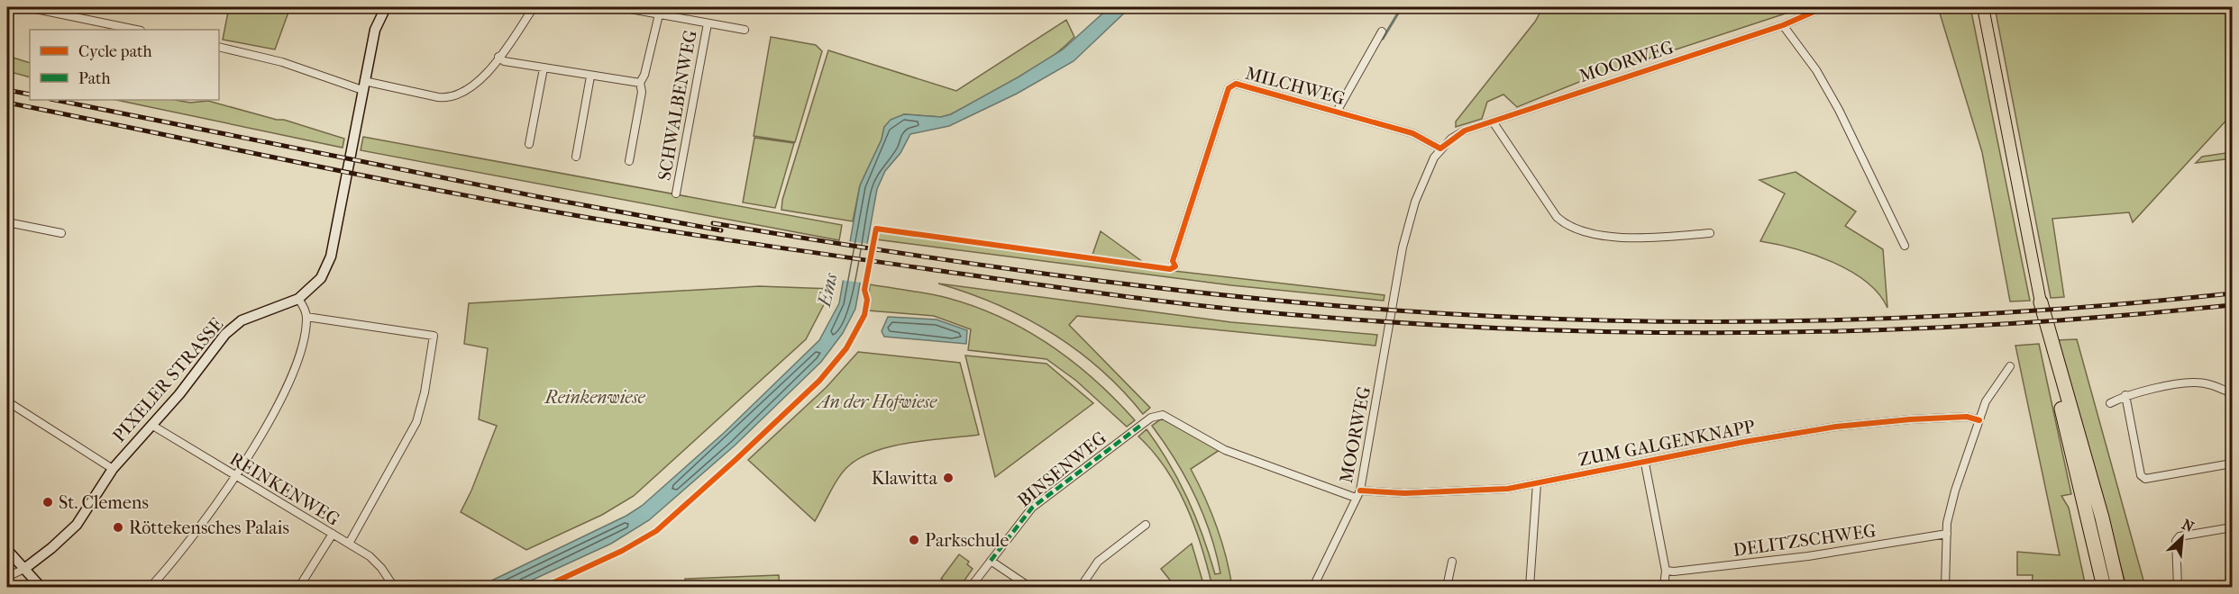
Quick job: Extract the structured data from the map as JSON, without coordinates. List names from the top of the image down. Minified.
{"streets":{"main road":["PIXELER STRASSE"],"street":["MOORWEG","MILCHWEG","SCHWALBENWEG","ZUM GALGENKNAPP","BINSENWEG","REINKENWEG","DELITZSCHWEG"]},"crossings":[["MOORWEG","MILCHWEG"],["MOORWEG","ZUM GALGENKNAPP"],["MOORWEG","BINSENWEG"],["PIXELER STRASSE","REINKENWEG"]],"water":["Ems"],"parks":["Reinkenwiese","An der Hofwiese"],"places":["Klawitta","St. Clemens","Röttekensches Palais","Parkschule"],"legend":["Cycle path","Path"],"north":"top right"}
